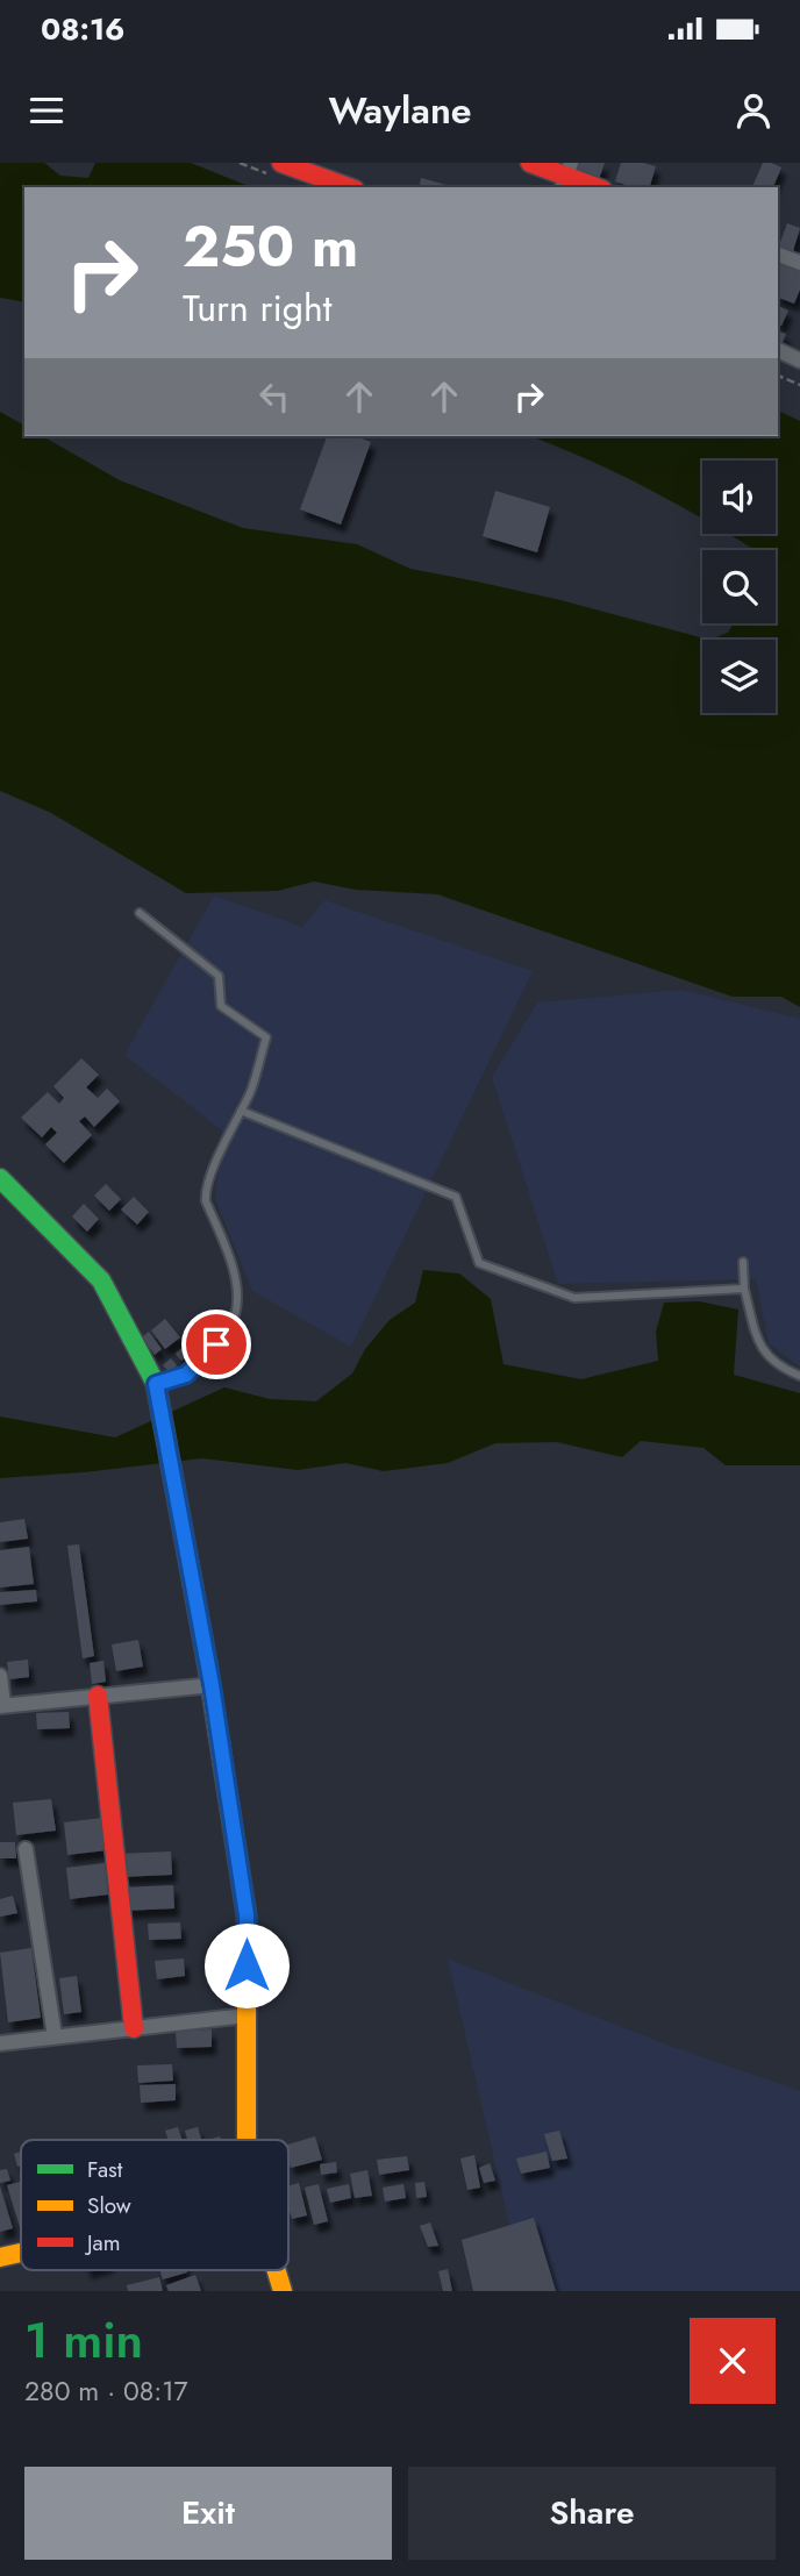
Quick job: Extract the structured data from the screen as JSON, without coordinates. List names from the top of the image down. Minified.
{"legend":["Fast","Slow","Jam"],"page":{"status":"08:16","header":"Waylane","turn":["250 m","Turn right"],"heading":["1 min","280 m · 08:17"],"buttons":["Exit","Share"]}}
